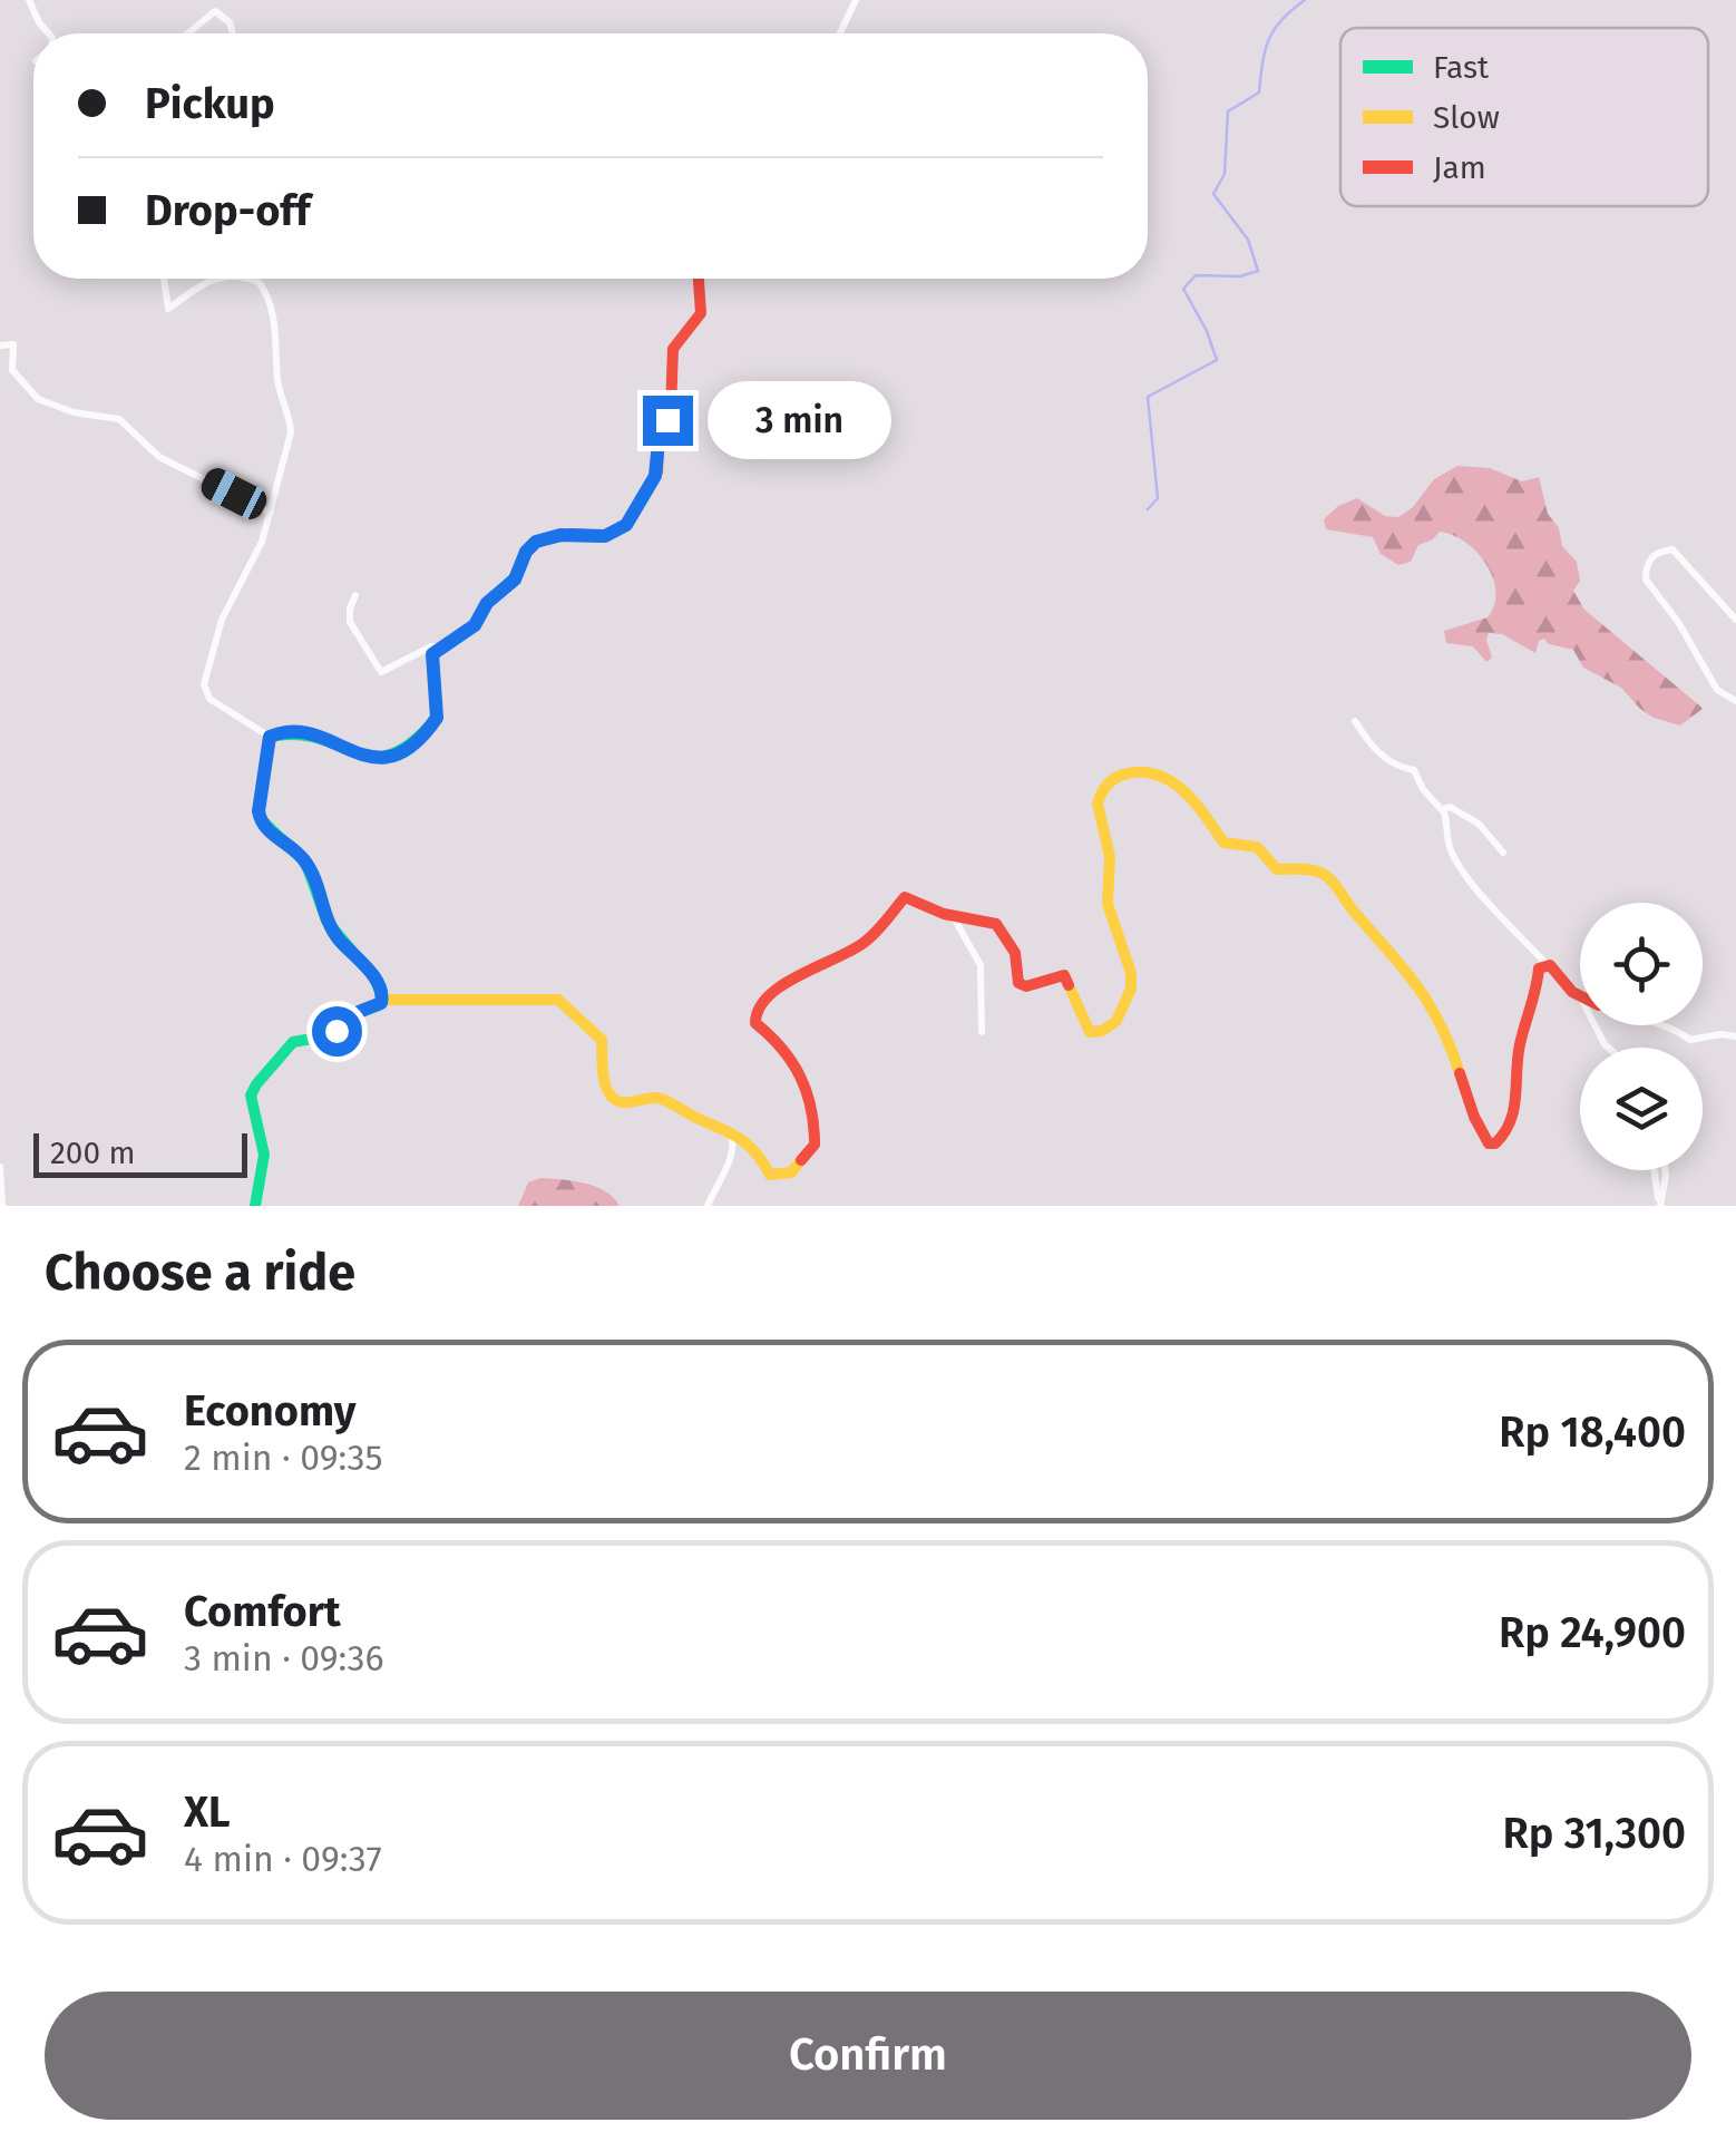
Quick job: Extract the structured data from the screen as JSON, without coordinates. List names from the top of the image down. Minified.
{"legend":["Fast","Slow","Jam"],"scale_bar":"200 m","page":{"banner":["Pickup","Drop-off"],"bubble":"3 min","scale":"200 m","heading":"Choose a ride","list":[{"name":"Economy","note":"2 min · 09:35","value":"Rp 18,400"},{"name":"Comfort","note":"3 min · 09:36","value":"Rp 24,900"},{"name":"XL","note":"4 min · 09:37","value":"Rp 31,300"}],"buttons":"Confirm"}}
